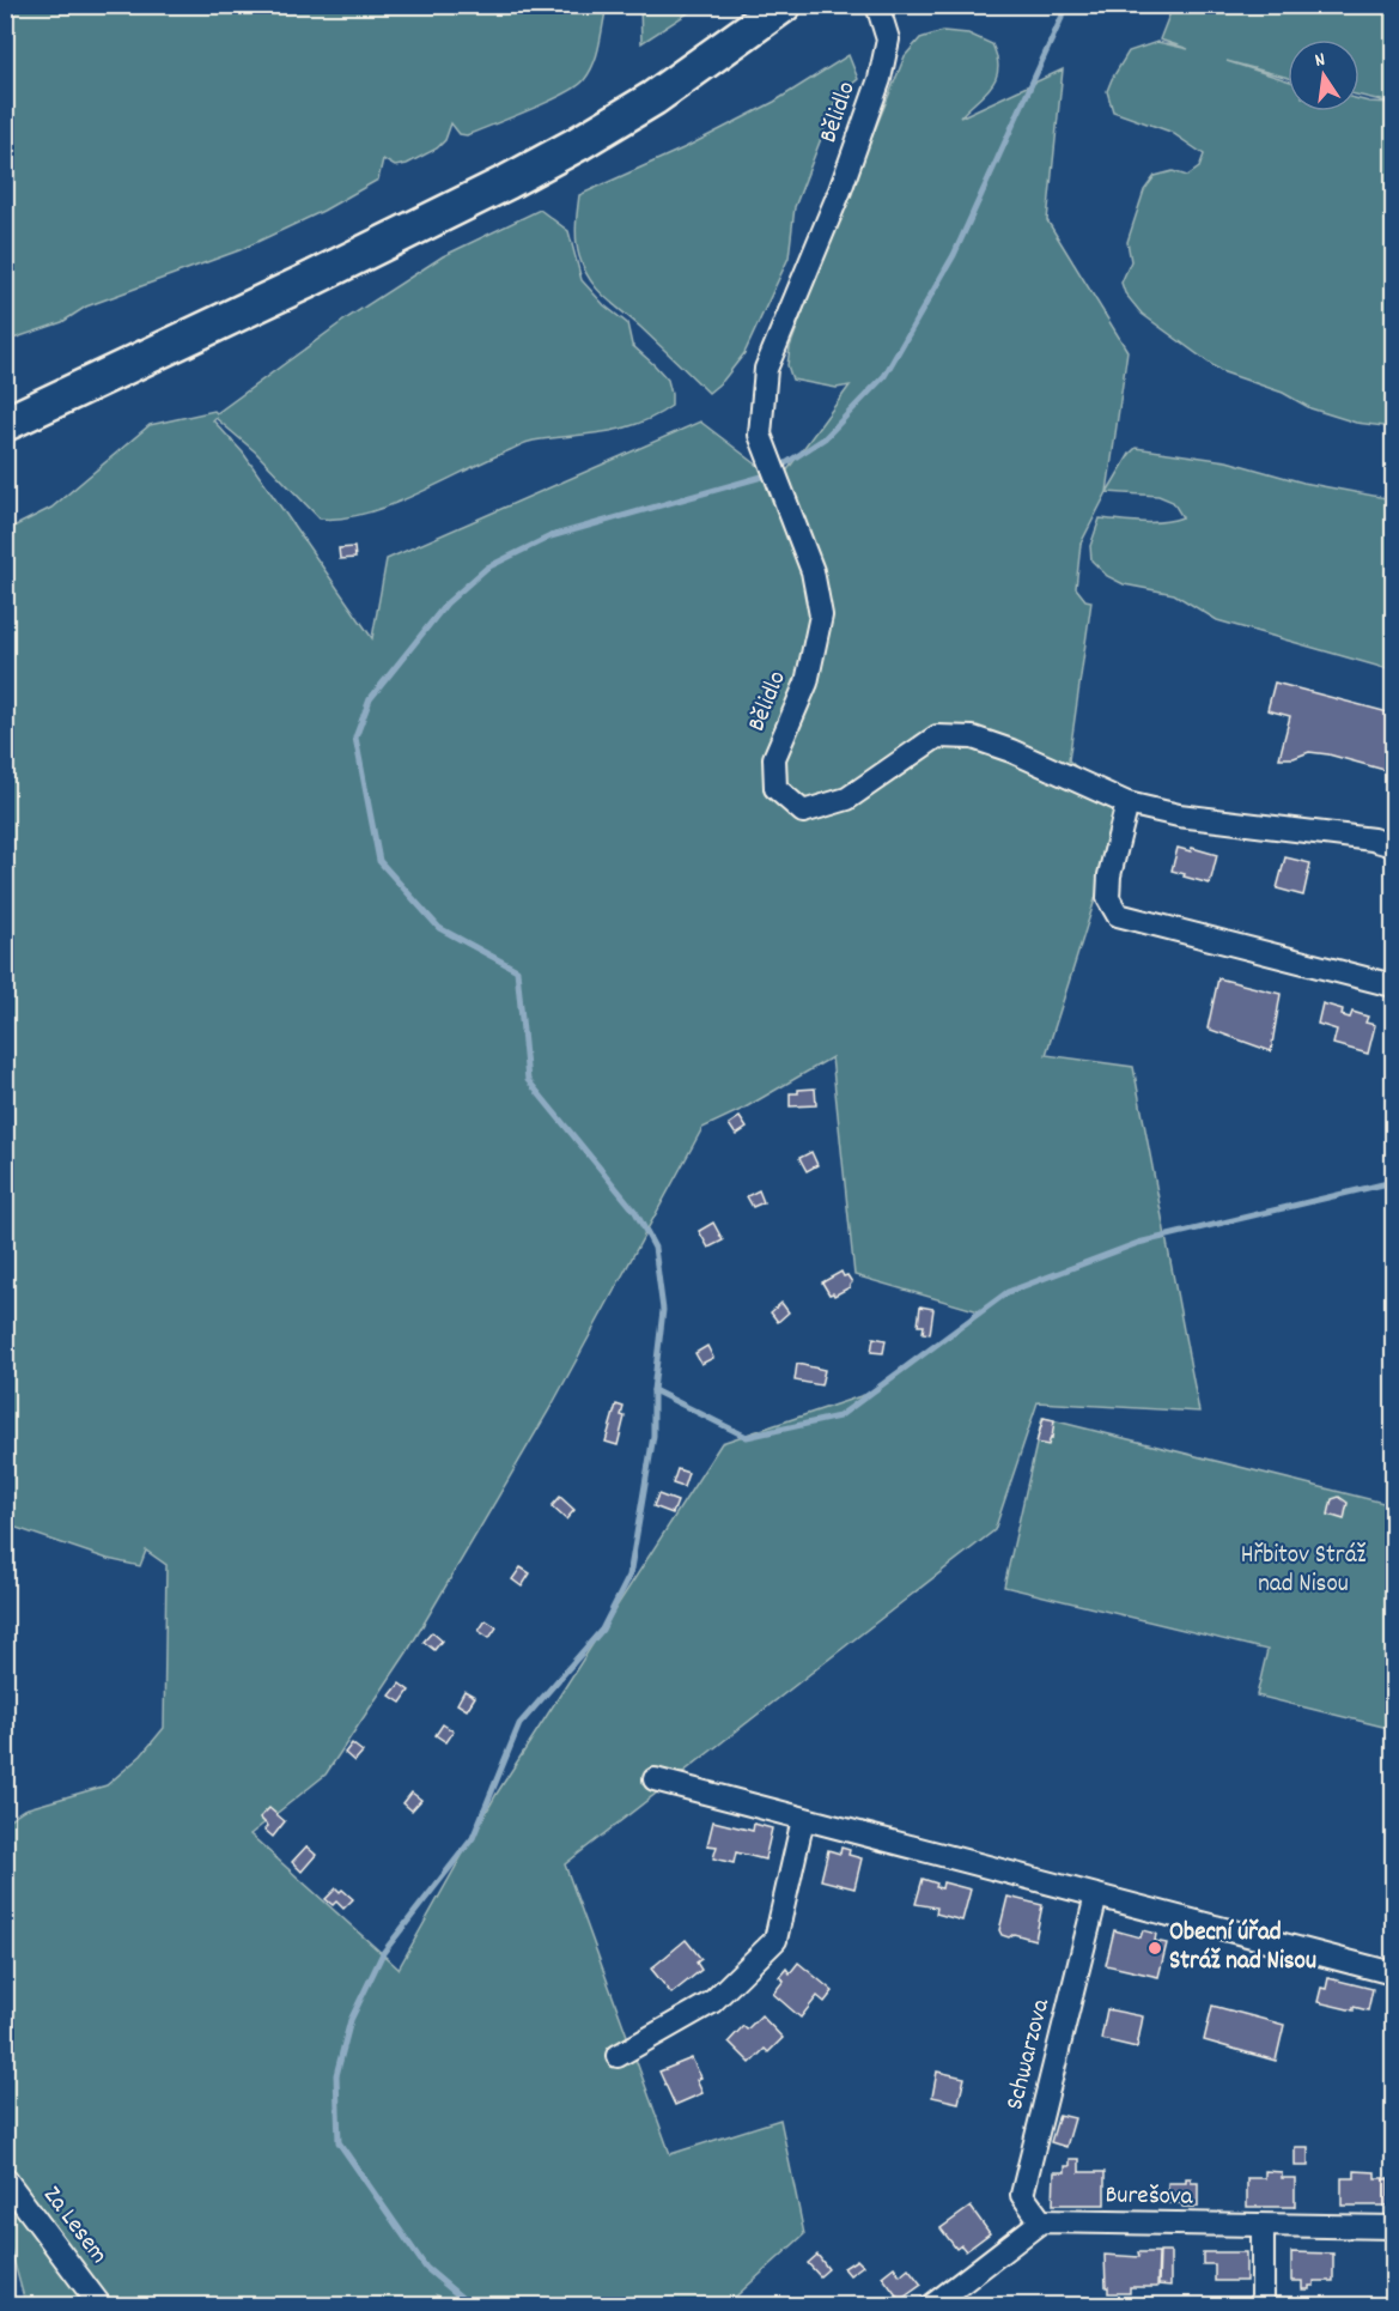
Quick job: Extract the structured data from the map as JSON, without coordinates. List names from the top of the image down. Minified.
{"streets":{"street":["Bělidlo","Schwarzova","Burešova","Za Lesem"]},"crossings":[["Schwarzova","Burešova"]],"parks":["Hřbitov Stráž nad Nisou"],"places":["Obecní úřad Stráž nad Nisou"],"north":"top"}
